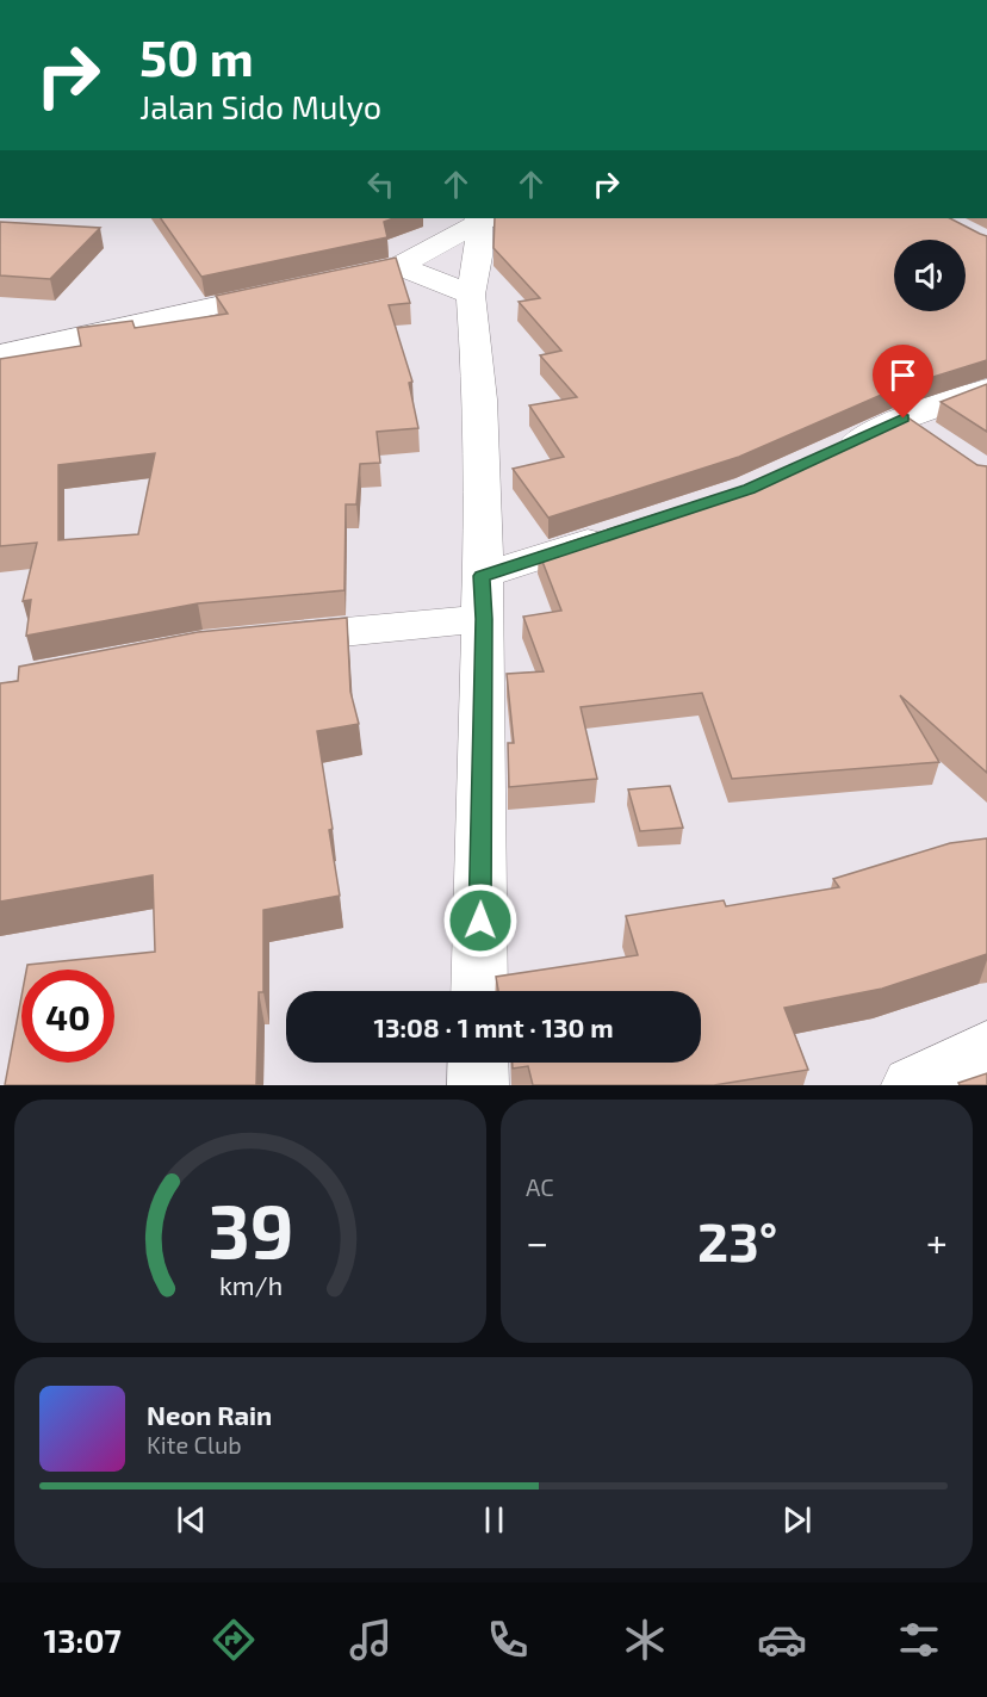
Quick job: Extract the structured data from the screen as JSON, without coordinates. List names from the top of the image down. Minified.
{"page":{"turn":["50 m","Jalan Sido Mulyo"],"limit":"40","trip":"13:08 · 1 mnt · 130 m","tile":"AC","heat":["−","23°","+"],"song":["Neon Rain","Kite Club"],"tabs":"13:07","gauge":["39","km/h"]}}
